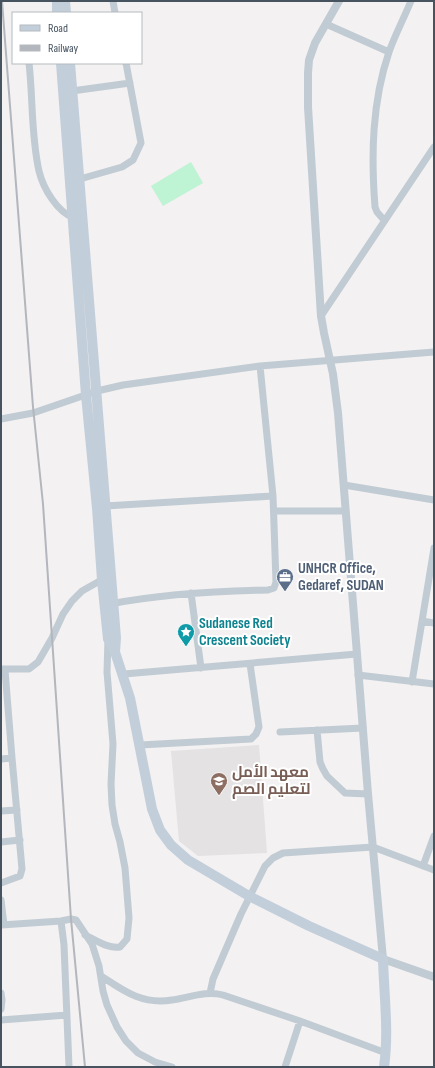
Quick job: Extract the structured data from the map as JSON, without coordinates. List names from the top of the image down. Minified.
{"places":{"office":["UNHCR Office, Gedaref, SUDAN"],"place":["Sudanese Red Crescent Society"],"school or university":["معهد الأمل لتعليم الصم"]},"legend":["Road","Railway"]}
